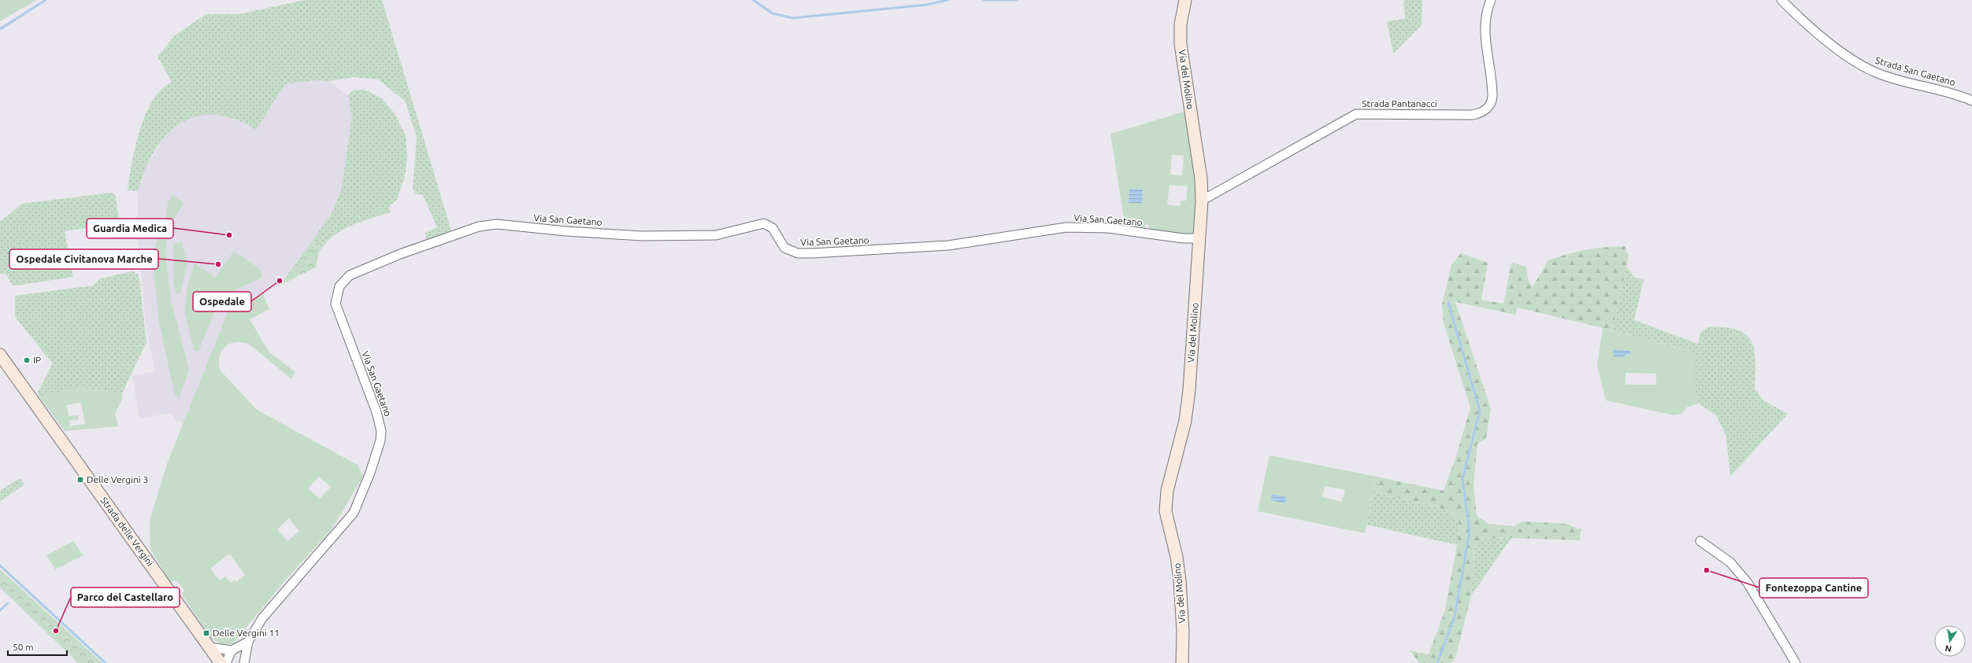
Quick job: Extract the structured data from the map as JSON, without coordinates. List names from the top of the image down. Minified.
{"streets":{"street":["Strada San Gaetano","Via del Molino","Strada Pantanacci","Via San Gaetano","Strada delle Vergini"]},"crossings":[["Via del Molino","Strada Pantanacci"],["Via del Molino","Via San Gaetano"]],"places":{"other":["Guardia Medica","Ospedale Civitanova Marche","Ospedale","IP","Fontezoppa Cantine","Parco del Castellaro"],"transit":["Delle Vergini 3","Delle Vergini 11"]},"scale_bar":"50 m","north":"bottom"}
